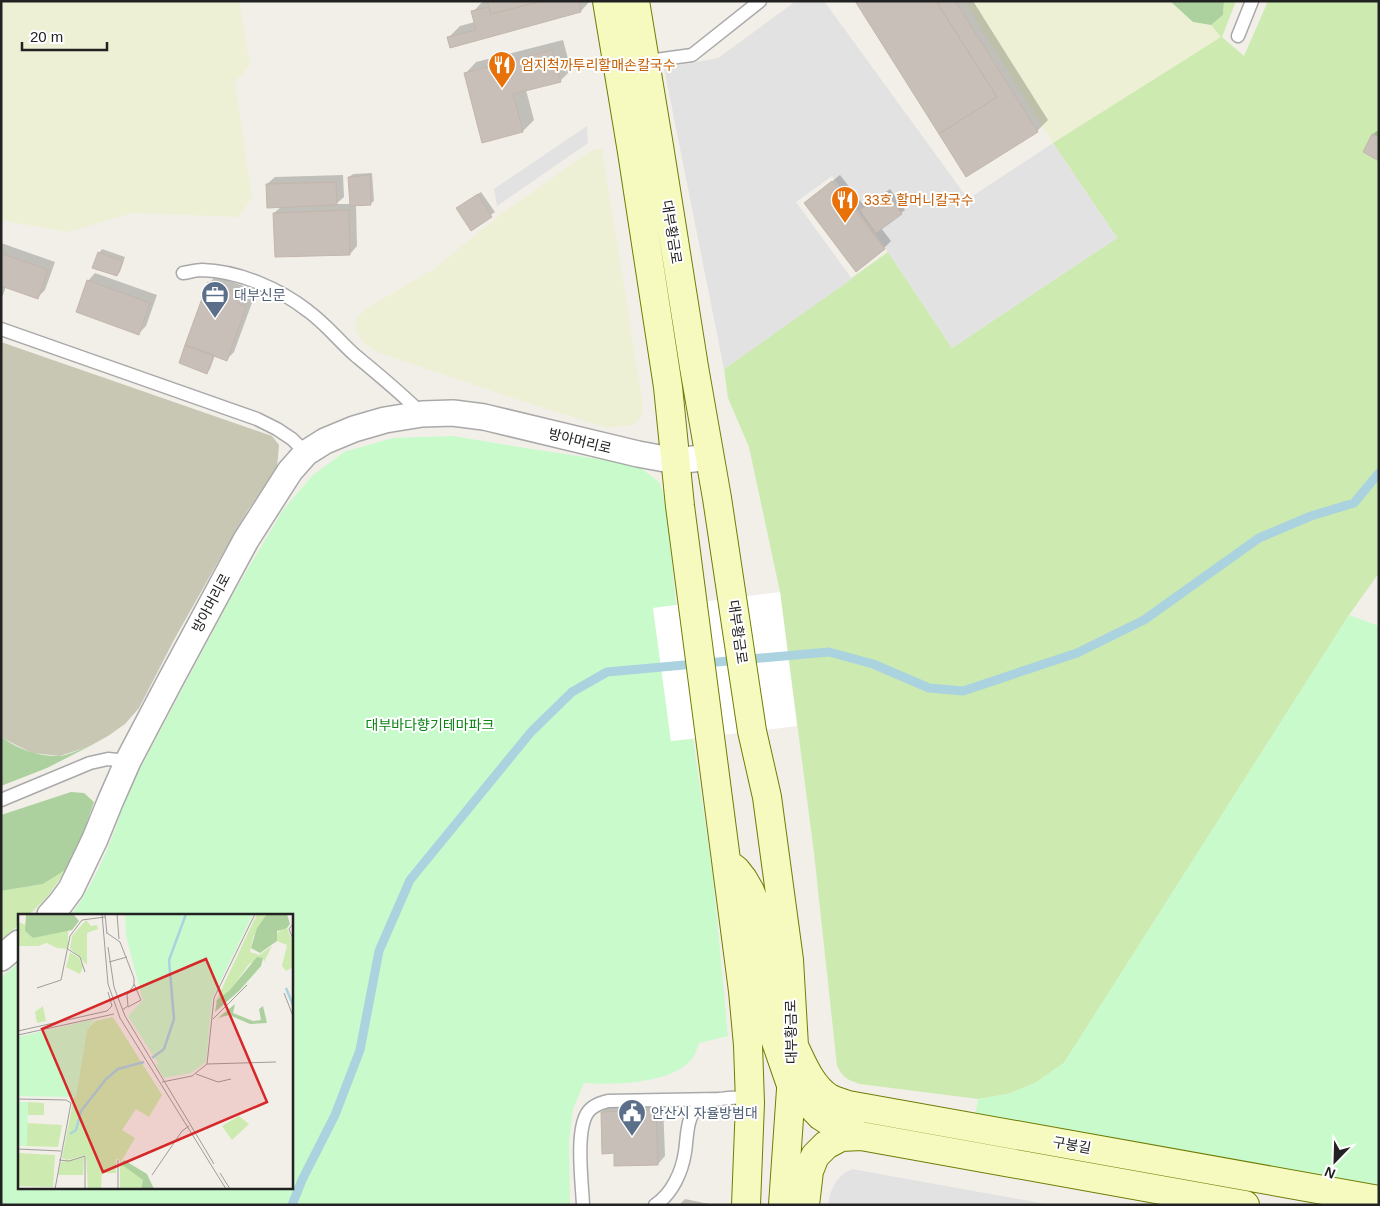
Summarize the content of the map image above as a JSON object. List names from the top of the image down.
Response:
{
  "streets": {
    "main road": ["대부황금로", "구봉길"],
    "street": ["방아머리로"]
  },
  "crossings": [
    ["대부황금로", "방아머리로"],
    ["대부황금로", "구봉길"]
  ],
  "parks": ["대부바다향기테마파크"],
  "places": {
    "restaurant": ["엄지척까투리할매손칼국수", "33호 할머니칼국수"],
    "office": ["대부신문"],
    "public building": ["안산시 자율방범대"]
  },
  "scale_bar": "20 m",
  "north": "bottom left"
}
